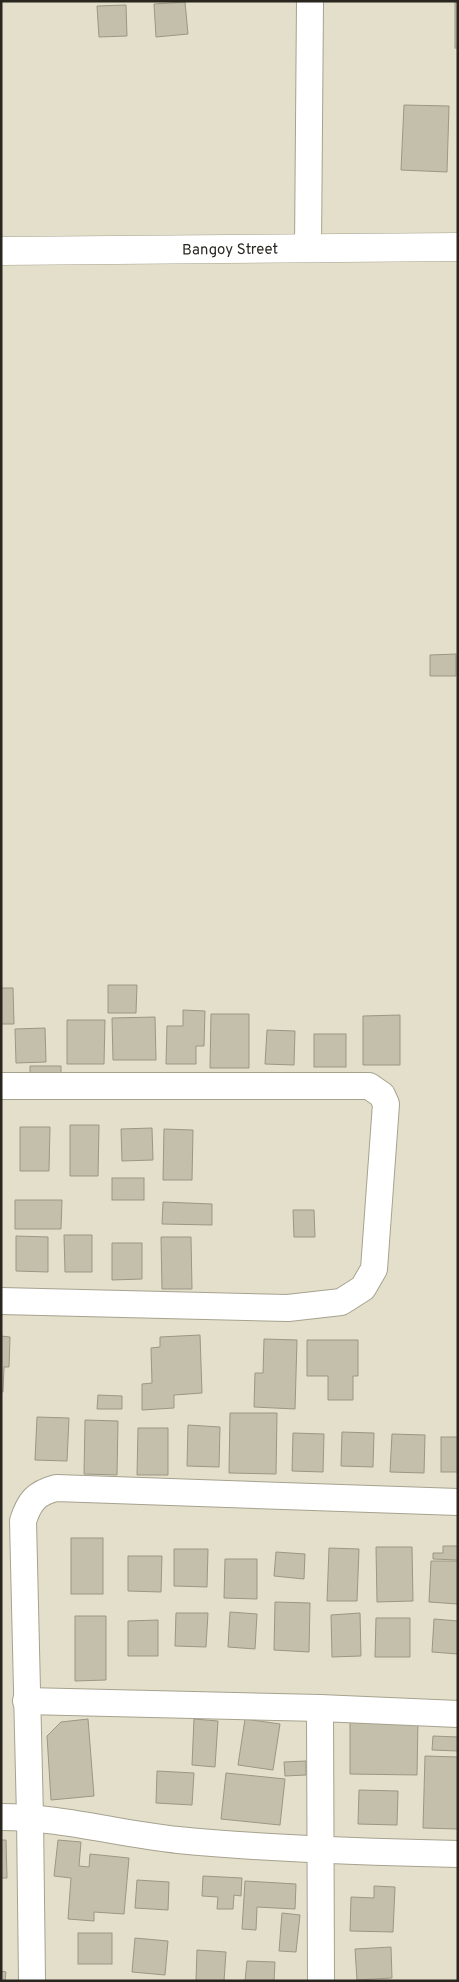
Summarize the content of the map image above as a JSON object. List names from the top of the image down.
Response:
{
  "streets": {
    "main road": ["Bangoy Street"]
  }
}
